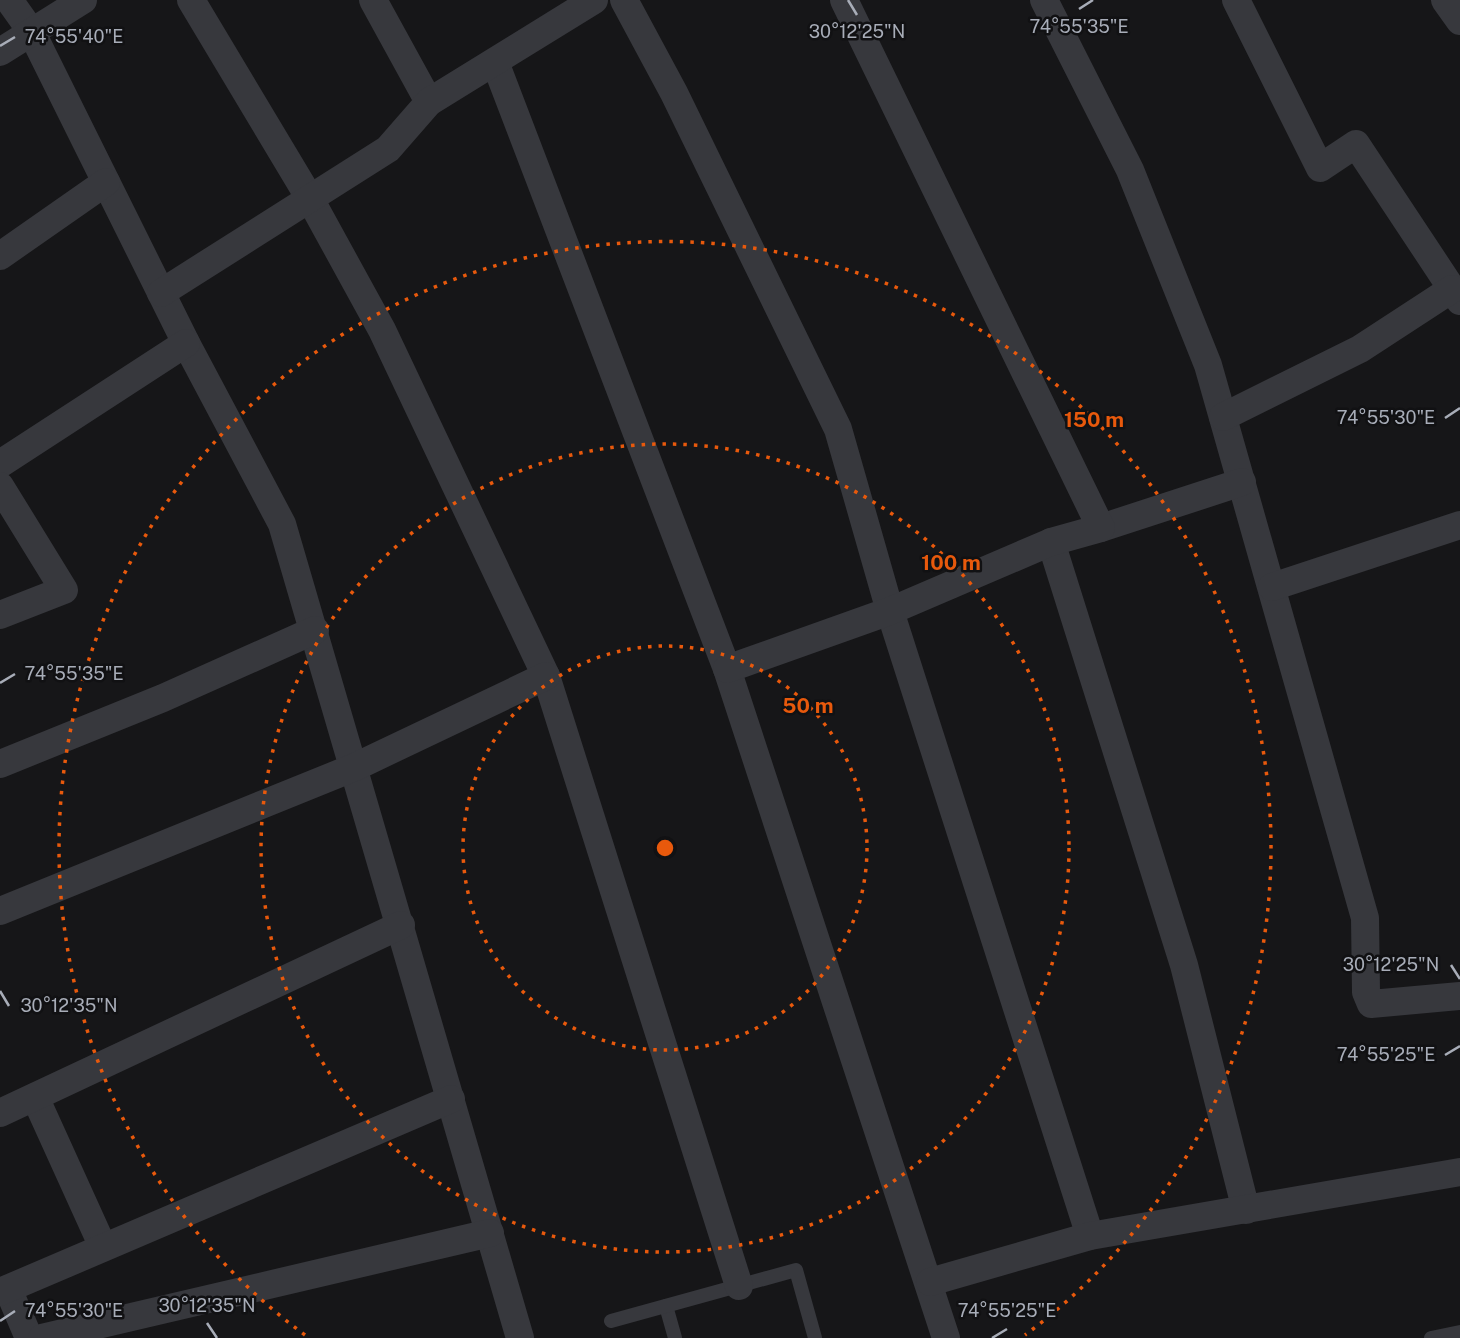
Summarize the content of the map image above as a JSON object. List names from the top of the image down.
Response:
{
  "coordinates": [
    "74°55'35\"E",
    "30°12'25\"N",
    "74°55'40\"E",
    "74°55'30\"E",
    "30°12'35\"N",
    "74°55'25\"E"
  ],
  "rings": ["150 m", "100 m", "50 m"]
}
